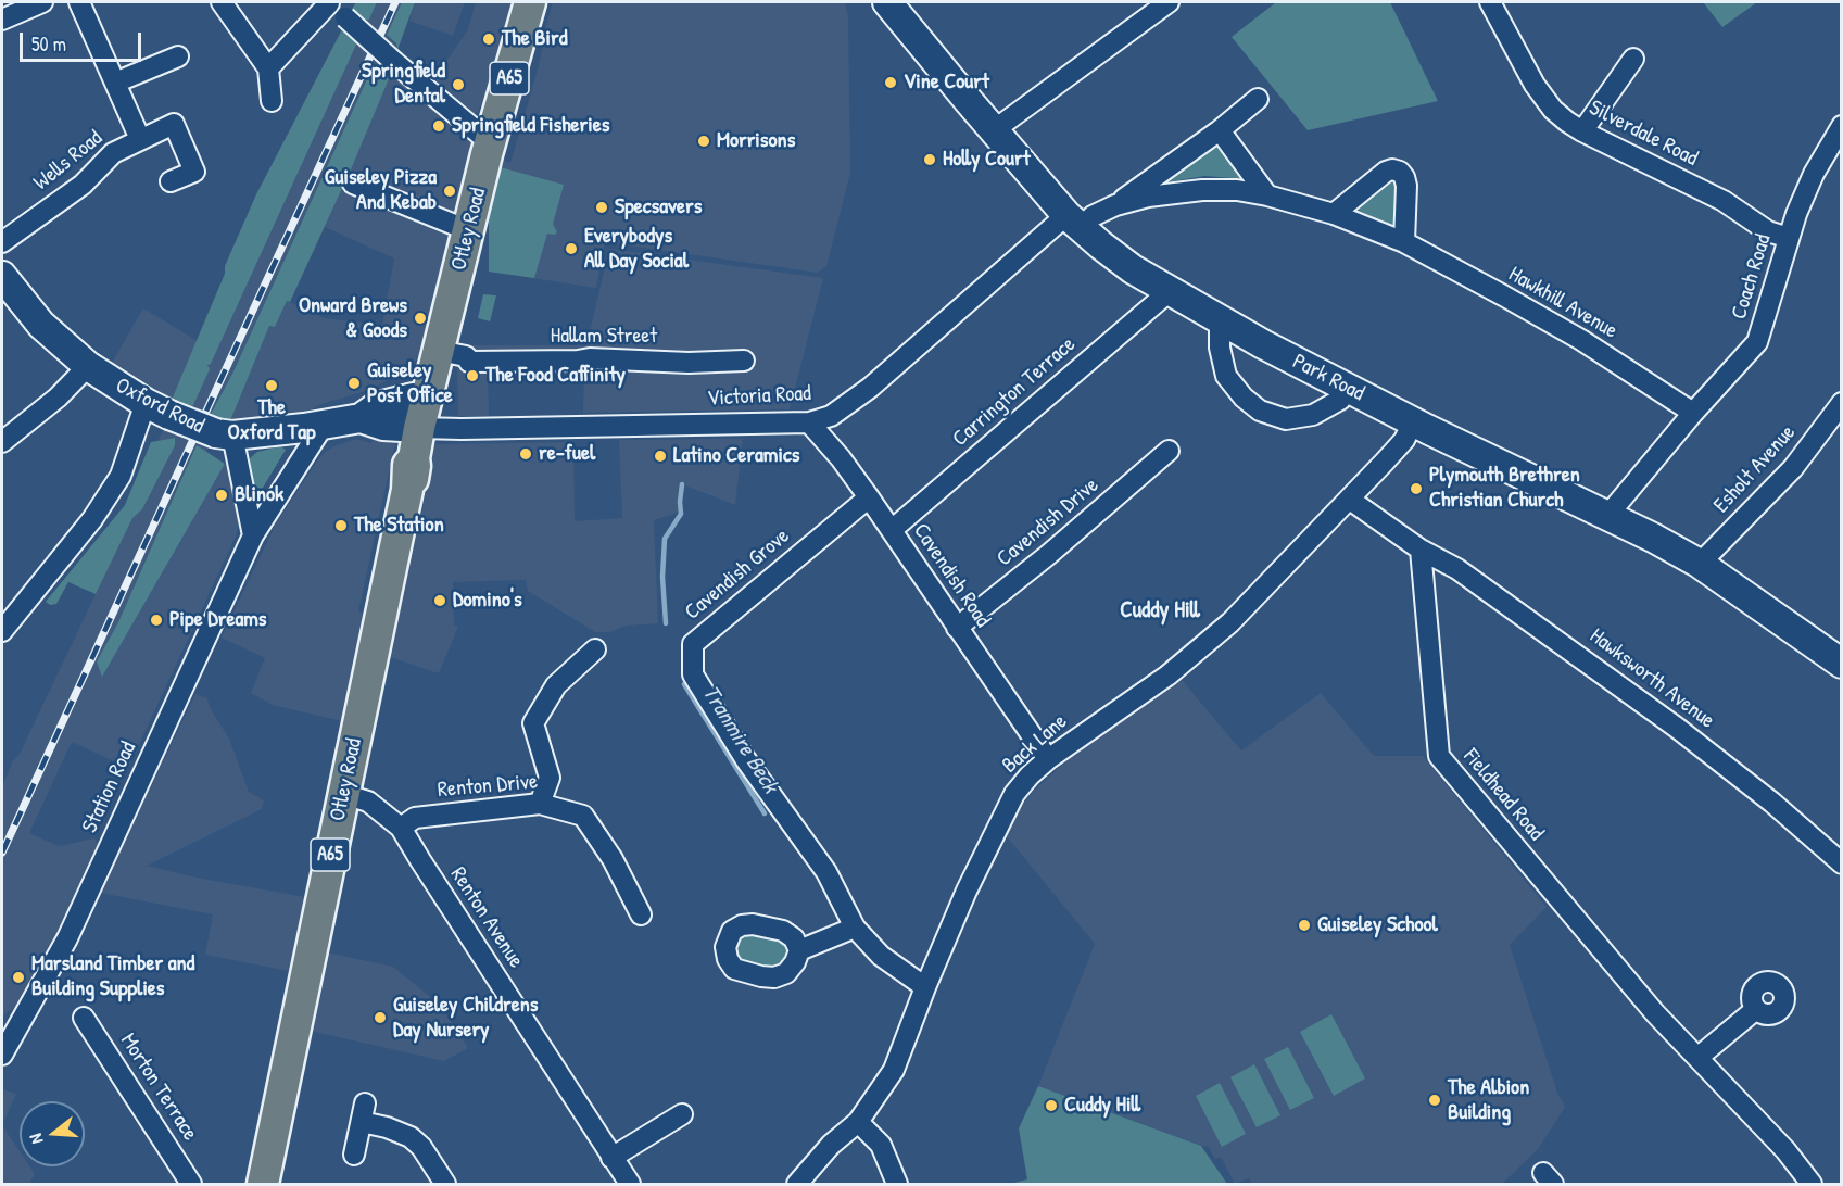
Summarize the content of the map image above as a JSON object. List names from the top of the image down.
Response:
{
  "streets": {
    "main road": [
      "A65",
      "Otley Road",
      "Park Road",
      "Oxford Road"
    ],
    "street": [
      "Silverdale Road",
      "Wells Road",
      "Coach Road",
      "Hawkhill Avenue",
      "Hallam Street",
      "Carrington Terrace",
      "Victoria Road",
      "Esholt Avenue",
      "Cavendish Drive",
      "Cavendish Grove",
      "Cavendish Road",
      "Hawksworth Avenue",
      "Back Lane",
      "Renton Drive",
      "Station Road",
      "Fieldhead Road",
      "Renton Avenue",
      "Morton Terrace"
    ]
  },
  "crossings": [
    ["Silverdale Road", "Coach Road"],
    ["Otley Road", "Hallam Street"],
    ["Otley Road", "Victoria Road"],
    ["Otley Road", "Oxford Road"],
    ["Otley Road", "Renton Avenue"],
    ["Coach Road", "Hawkhill Avenue"],
    ["Coach Road", "Park Road"],
    ["Hawkhill Avenue", "Park Road"],
    ["Hawkhill Avenue", "Victoria Road"],
    ["Park Road", "Carrington Terrace"],
    ["Park Road", "Victoria Road"],
    ["Park Road", "Esholt Avenue"],
    ["Park Road", "Back Lane"],
    ["Carrington Terrace", "Cavendish Road"],
    ["Victoria Road", "Oxford Road"],
    ["Victoria Road", "Cavendish Road"],
    ["Oxford Road", "Station Road"],
    ["Cavendish Drive", "Cavendish Road"],
    ["Cavendish Grove", "Cavendish Road"],
    ["Cavendish Grove", "Back Lane"],
    ["Cavendish Road", "Back Lane"],
    ["Hawksworth Avenue", "Fieldhead Road"],
    ["Renton Drive", "Renton Avenue"]
  ],
  "districts": ["Cuddy Hill"],
  "water": ["Tranmire Beck"],
  "places": [
    "The Bird",
    "Vine Court",
    "Springfield Dental",
    "Springfield Fisheries",
    "Morrisons",
    "Holly Court",
    "Guiseley Pizza And Kebab",
    "Specsavers",
    "Everybodys All Day Social",
    "Onward Brews & Goods",
    "The Food Caffinity",
    "Guiseley Post Office",
    "The Oxford Tap",
    "re-fuel",
    "Latino Ceramics",
    "Plymouth Brethren Christian Church",
    "Blinok",
    "The Station",
    "Domino's",
    "Pipe Dreams",
    "Guiseley School",
    "Marsland Timber and Building Supplies",
    "Guiseley Childrens Day Nursery",
    "The Albion Building",
    "Cuddy Hill"
  ],
  "scale_bar": "50 m",
  "north": "left"
}
